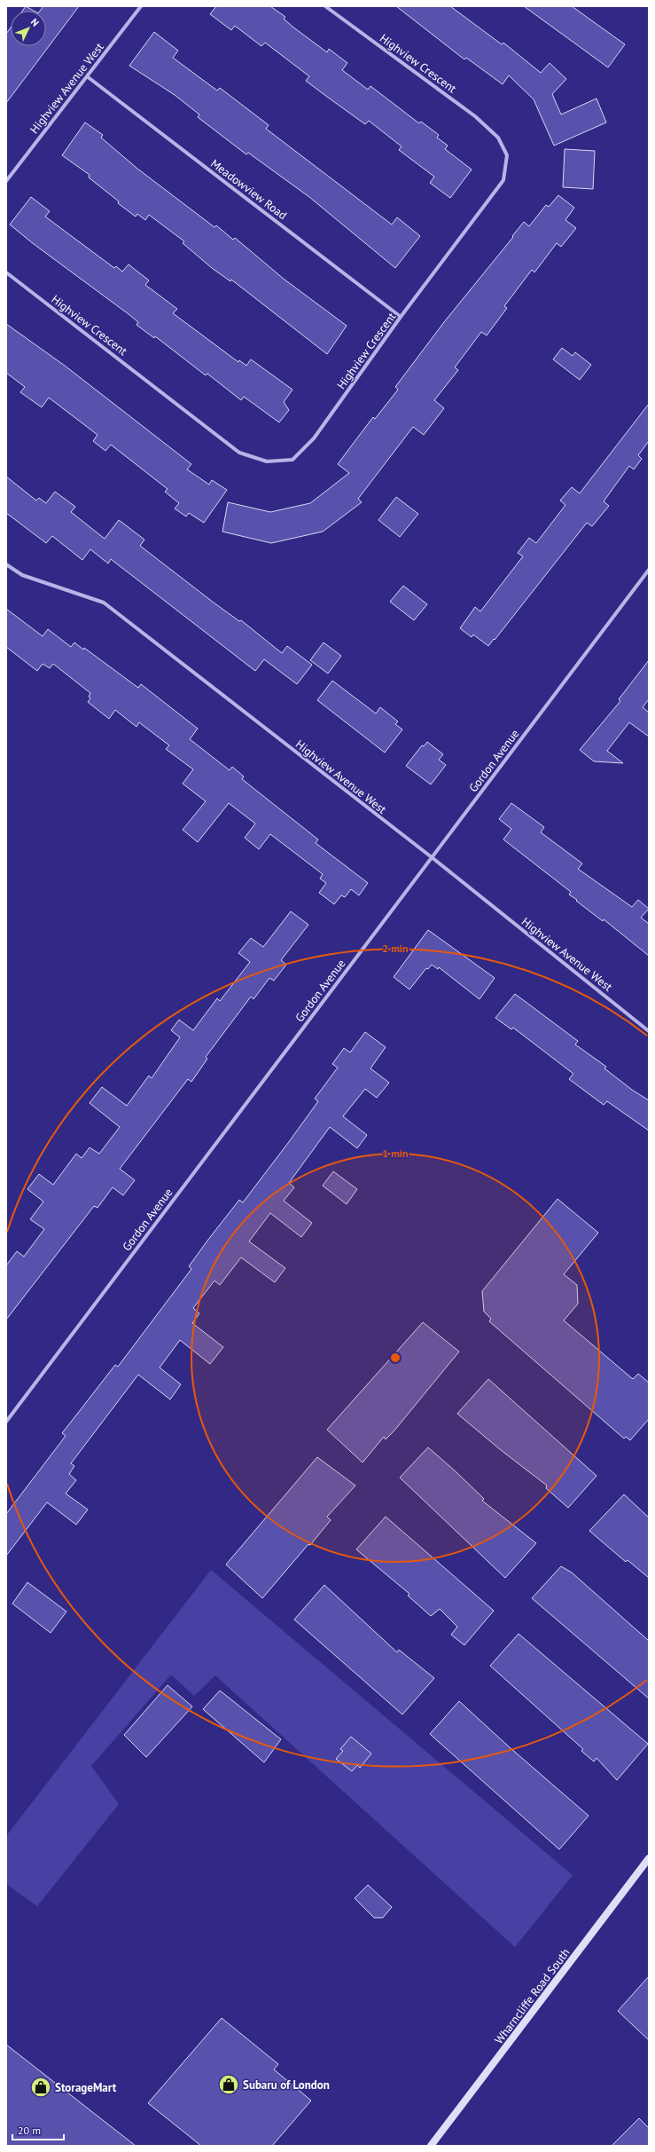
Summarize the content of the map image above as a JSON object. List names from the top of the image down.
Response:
{
  "streets": {
    "main road": ["Wharncliffe Road South"],
    "street": [
      "Highview Crescent",
      "Highview Avenue West",
      "Meadowview Road",
      "Gordon Avenue"
    ]
  },
  "crossings": [
    ["Highview Crescent", "Meadowview Road"],
    ["Highview Avenue West", "Meadowview Road"],
    ["Highview Avenue West", "Gordon Avenue"]
  ],
  "places": {
    "shop": ["Subaru of London", "StorageMart"]
  },
  "scale_bar": "20 m",
  "north": "top right",
  "rings": ["2 min", "1 min"]
}
